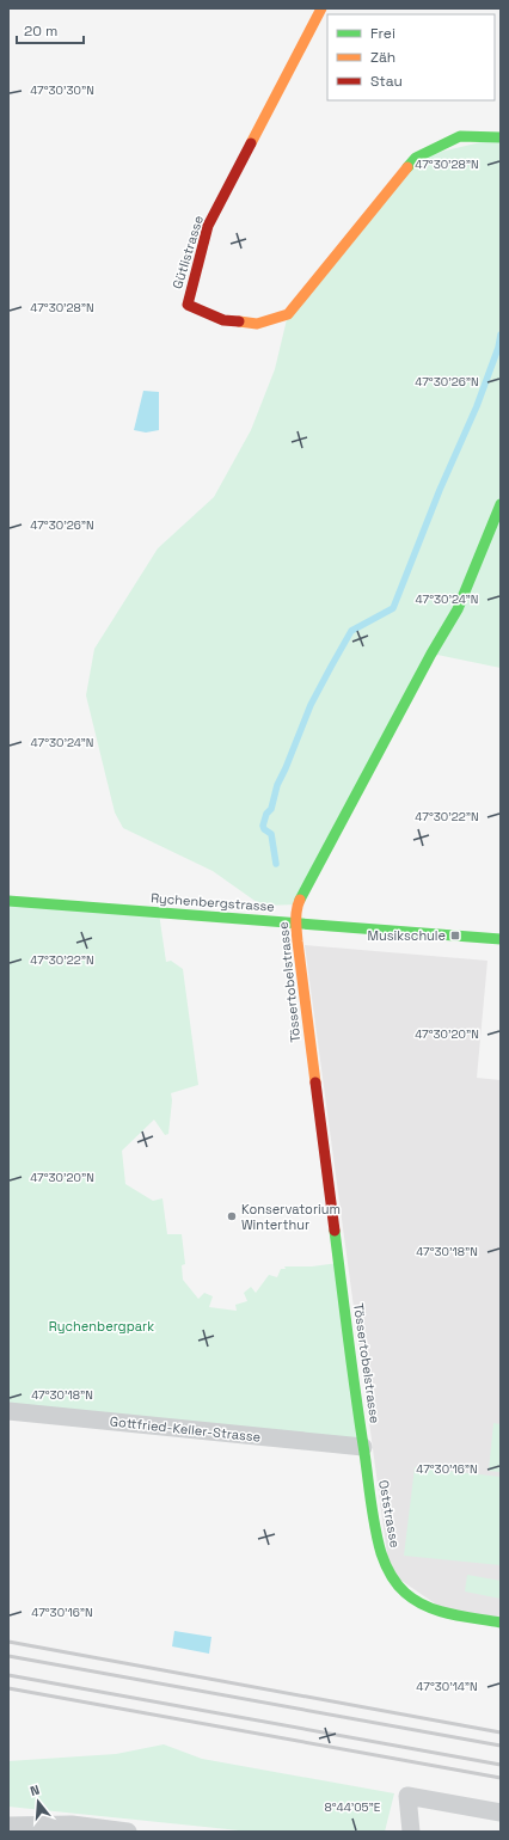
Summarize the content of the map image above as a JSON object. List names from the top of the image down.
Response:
{
  "streets": {
    "street": [
      "Gütlistrasse",
      "Rychenbergstrasse",
      "Tössertobelstrasse",
      "Gottfried-Keller-Strasse",
      "Oststrasse"
    ]
  },
  "crossings": [
    ["Rychenbergstrasse", "Tössertobelstrasse"],
    ["Tössertobelstrasse", "Gottfried-Keller-Strasse"],
    ["Tössertobelstrasse", "Oststrasse"],
    ["Gottfried-Keller-Strasse", "Oststrasse"]
  ],
  "parks": ["Rychenbergpark"],
  "places": {
    "transit": ["Musikschule"],
    "other": ["Konservatorium Winterthur"]
  },
  "legend": ["Frei", "Zäh", "Stau"],
  "scale_bar": "20 m",
  "north": "top",
  "coordinates": [
    "47°30'30\"N",
    "47°30'28\"N",
    "47°30'26\"N",
    "47°30'24\"N",
    "47°30'22\"N",
    "47°30'20\"N",
    "47°30'18\"N",
    "47°30'16\"N",
    "47°30'14\"N",
    "8°44'05\"E"
  ]
}
